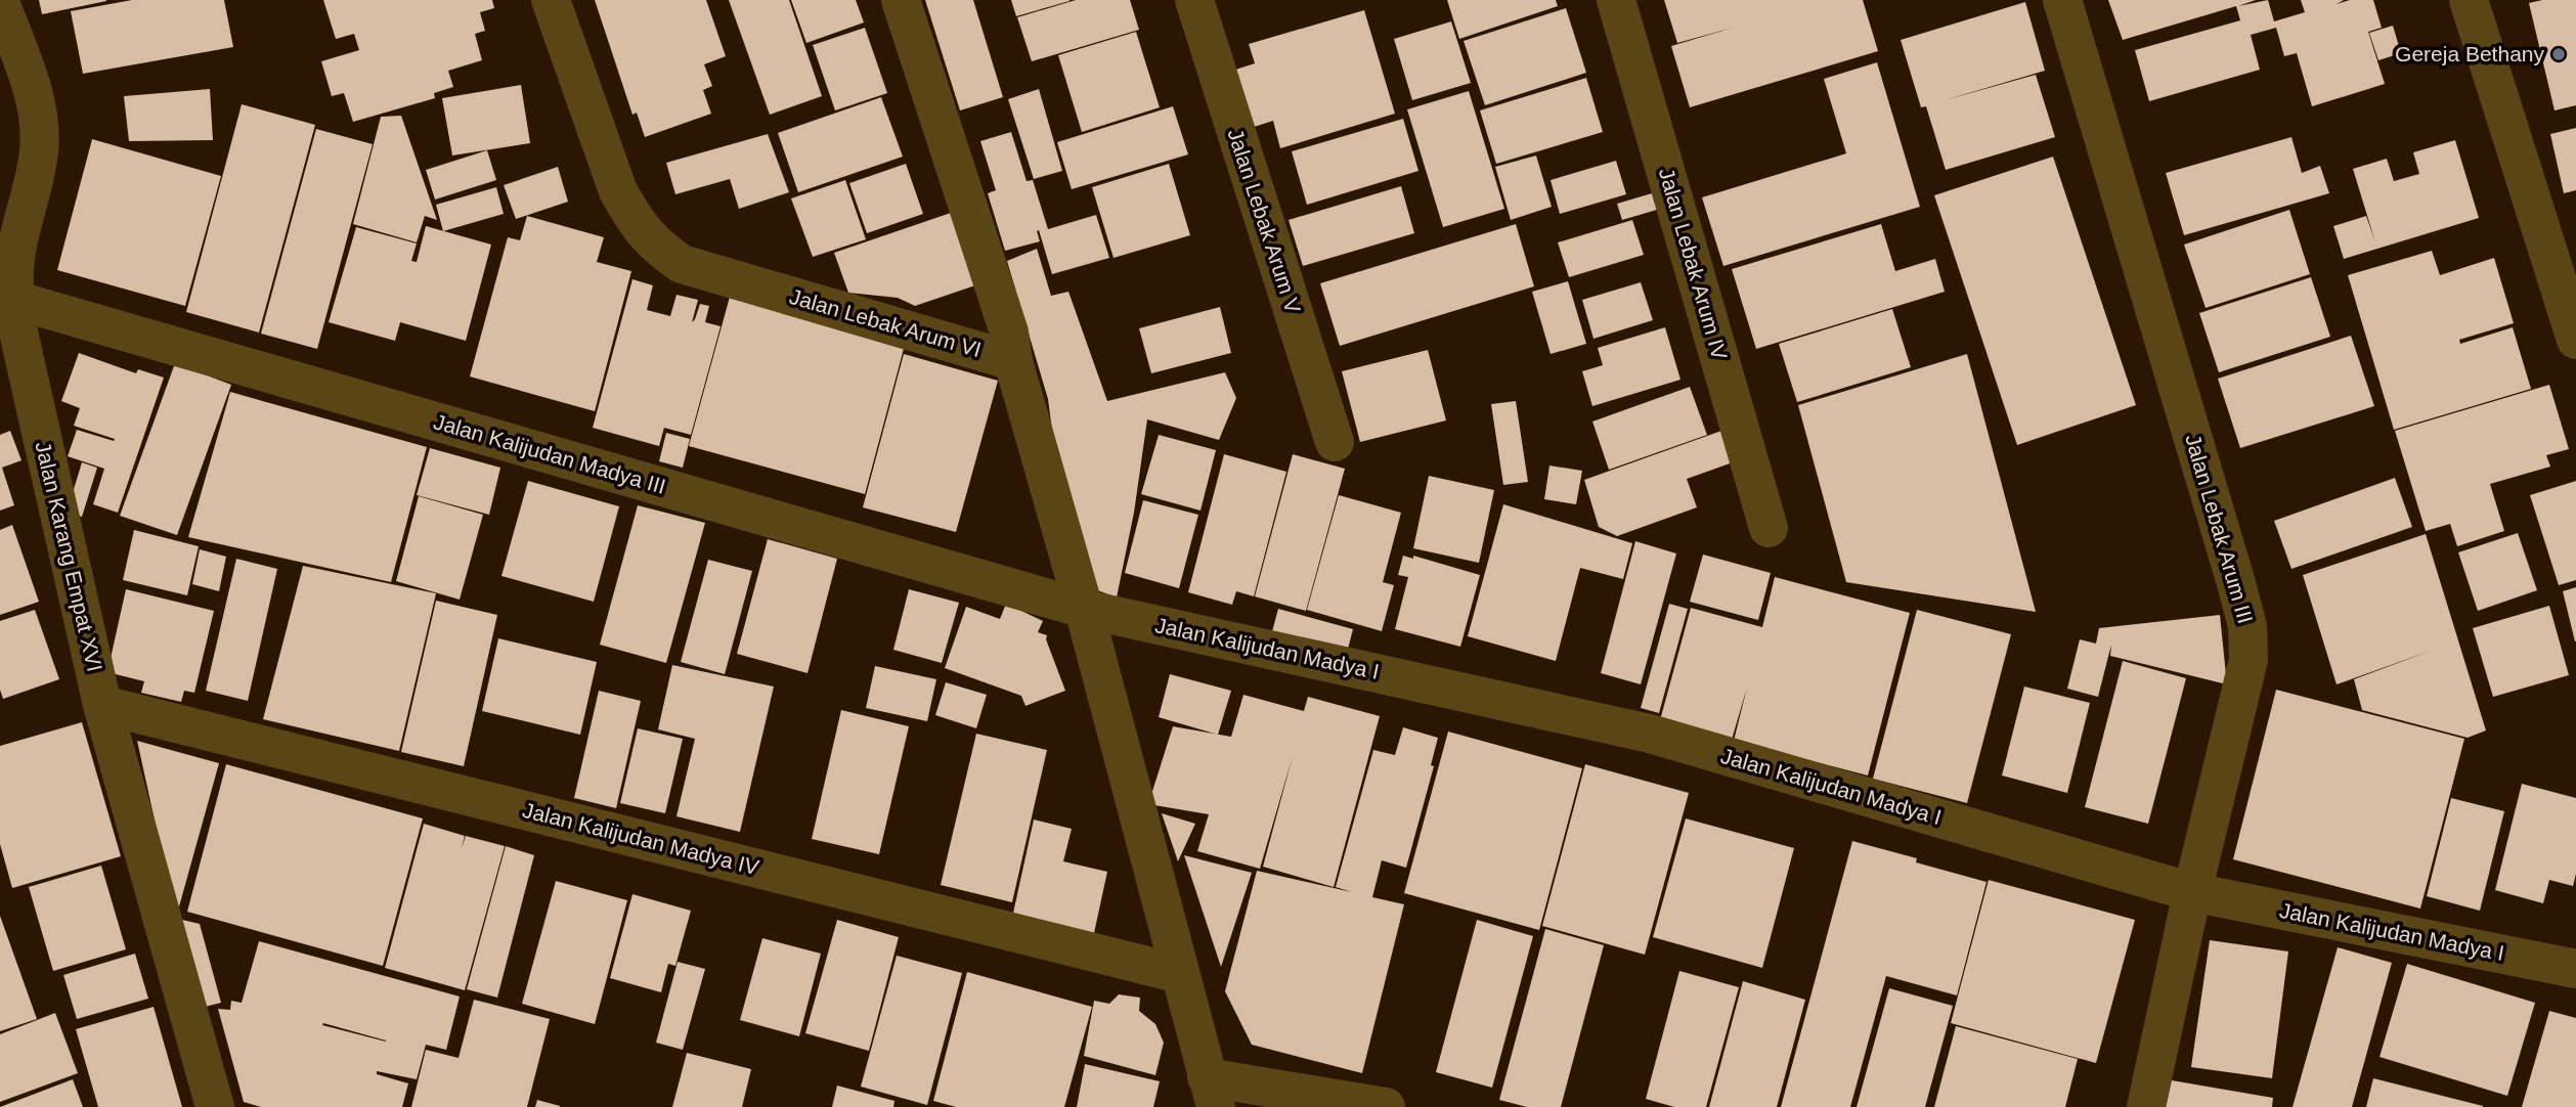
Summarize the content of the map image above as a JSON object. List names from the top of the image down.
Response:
{
  "streets": {
    "street": [
      "Jalan Lebak Arum V",
      "Jalan Lebak Arum IV",
      "Jalan Lebak Arum VI",
      "Jalan Kalijudan Madya III",
      "Jalan Lebak Arum III",
      "Jalan Karang Empat XVI",
      "Jalan Kalijudan Madya I",
      "Jalan Kalijudan Madya IV"
    ]
  },
  "crossings": [
    ["Jalan Kalijudan Madya III", "Jalan Karang Empat XVI"],
    ["Jalan Kalijudan Madya III", "Jalan Kalijudan Madya I"],
    ["Jalan Lebak Arum III", "Jalan Kalijudan Madya I"],
    ["Jalan Karang Empat XVI", "Jalan Kalijudan Madya IV"]
  ],
  "places": ["Gereja Bethany"]
}
